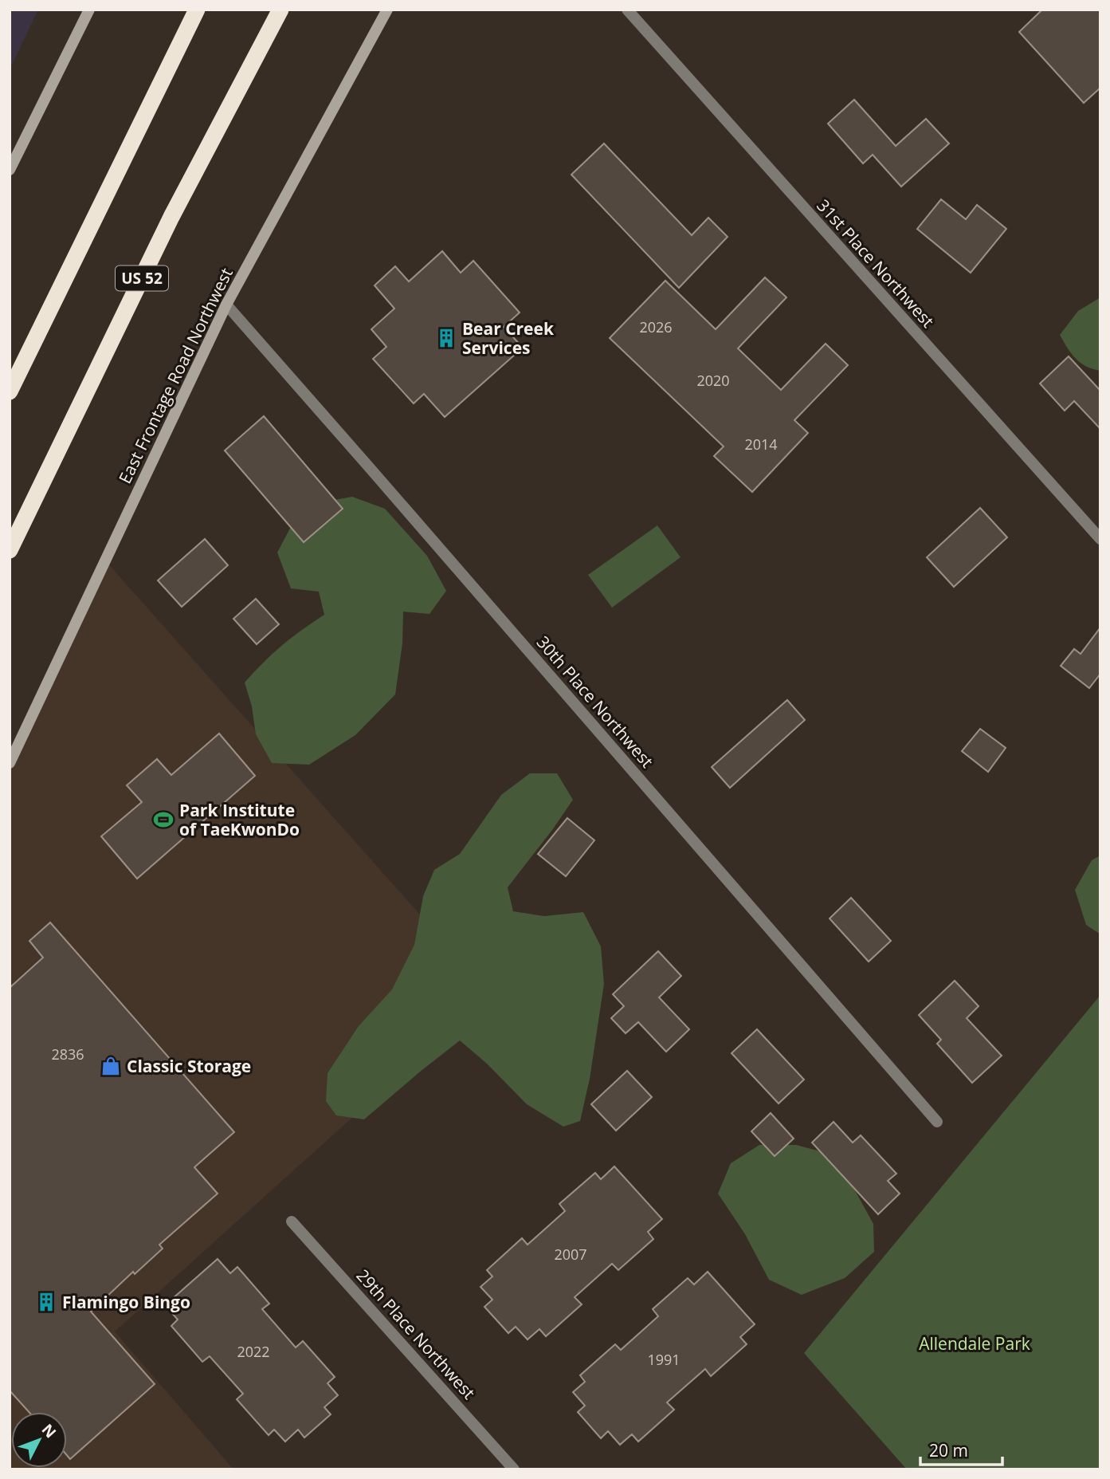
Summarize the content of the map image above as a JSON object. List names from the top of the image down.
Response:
{
  "streets": {
    "highway": ["US 52"],
    "street": [
      "31st Place Northwest",
      "East Frontage Road Northwest",
      "30th Place Northwest",
      "29th Place Northwest"
    ]
  },
  "crossings": [
    ["East Frontage Road Northwest", "30th Place Northwest"]
  ],
  "parks": ["Allendale Park"],
  "places": {
    "building": ["Bear Creek Services", "Flamingo Bingo"],
    "sports": ["Park Institute of TaeKwonDo"],
    "shop": ["Classic Storage"]
  },
  "house_numbers": [
    "2026",
    "2020",
    "2014",
    "2836",
    "2007",
    "2022",
    "1991"
  ],
  "scale_bar": "20 m",
  "north": "top right"
}
